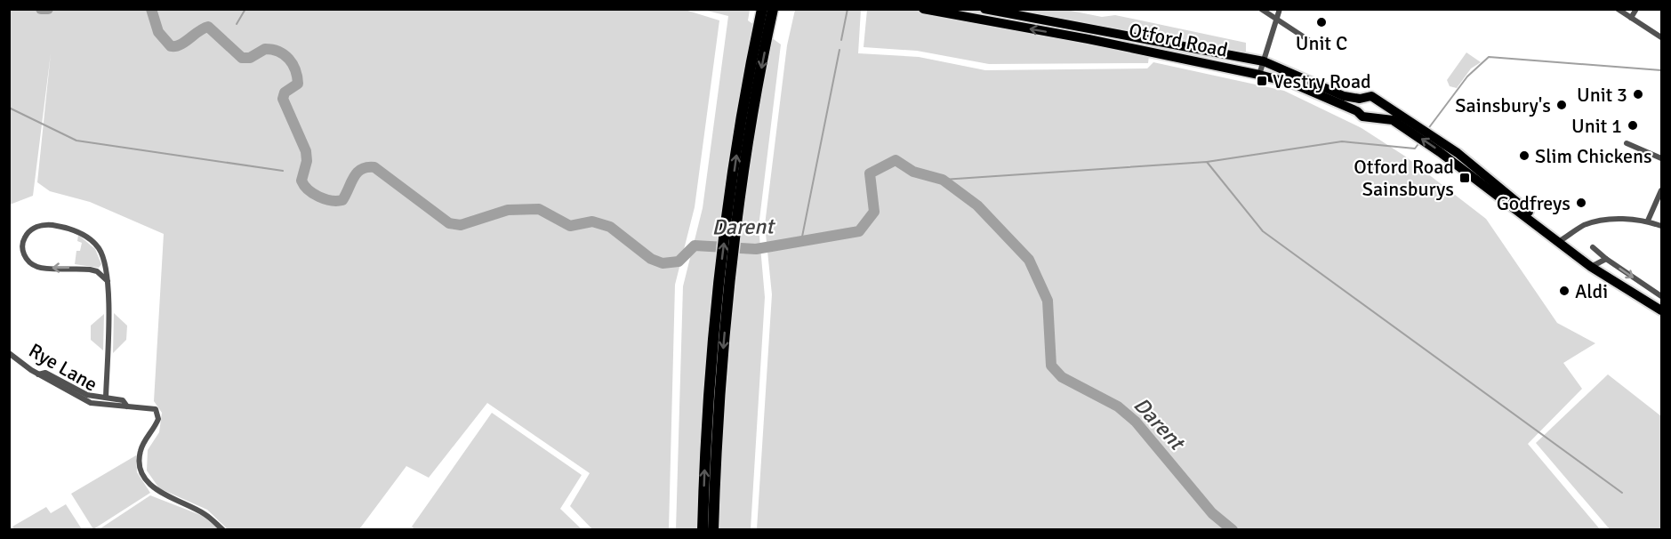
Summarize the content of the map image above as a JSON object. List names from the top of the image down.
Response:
{
  "streets": {
    "main road": ["Otford Road"],
    "street": ["Rye Lane"]
  },
  "water": ["Darent"],
  "places": {
    "other": [
      "Unit C",
      "Unit 3",
      "Sainsbury's",
      "Unit 1",
      "Slim Chickens",
      "Godfreys",
      "Aldi"
    ],
    "transit": ["Vestry Road", "Otford Road Sainsburys"]
  }
}
